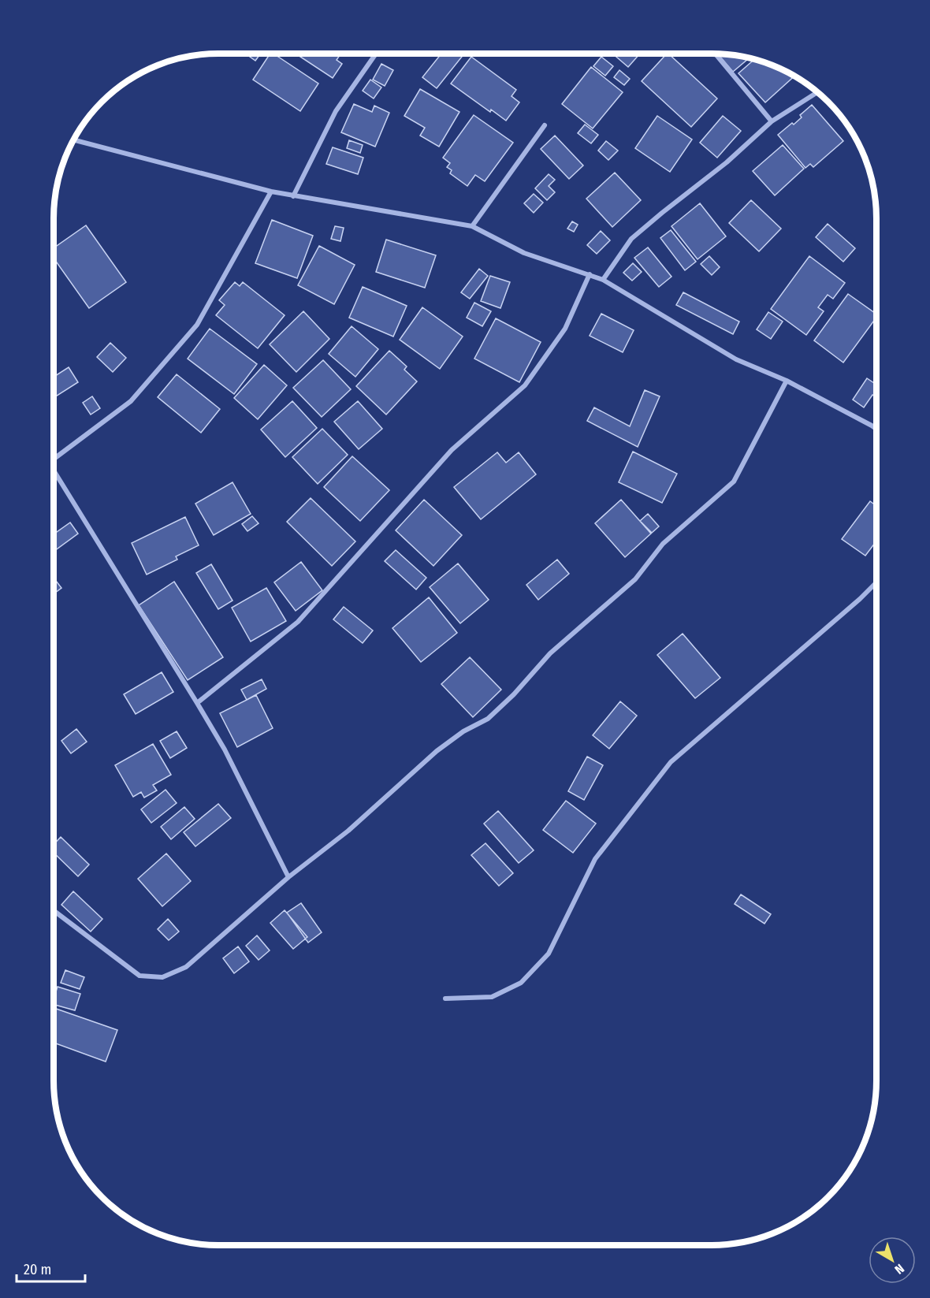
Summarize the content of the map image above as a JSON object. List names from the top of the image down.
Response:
{
  "scale_bar": "20 m",
  "north": "bottom right"
}
